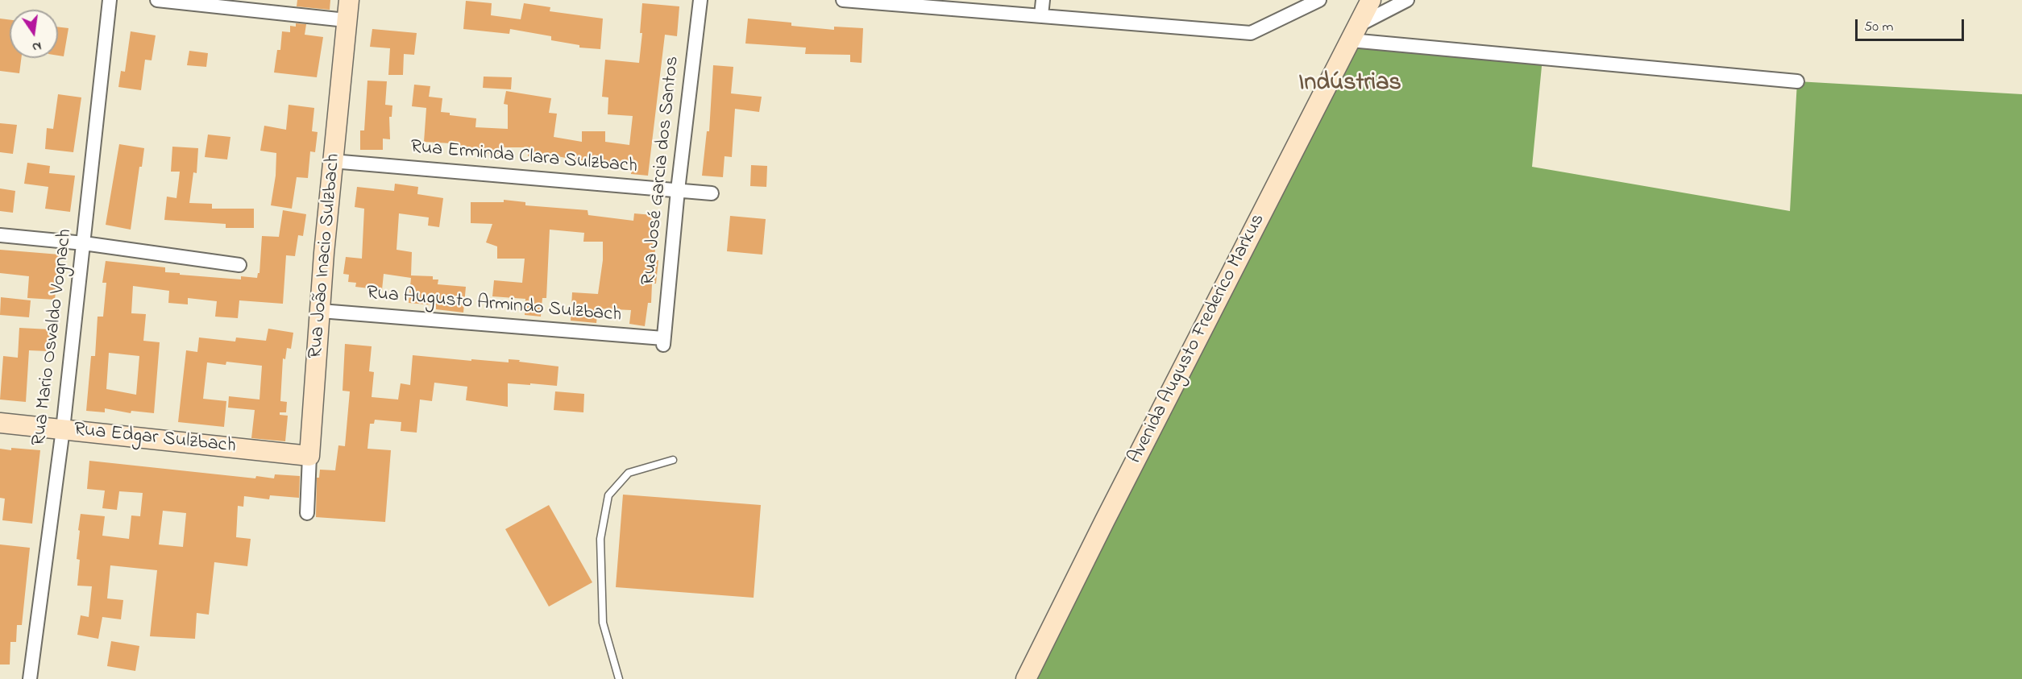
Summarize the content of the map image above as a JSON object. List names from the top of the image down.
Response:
{
  "streets": {
    "street": [
      "Rua Erminda Clara Sulzbach",
      "Rua José Garcia dos Santos",
      "Rua João Inacio Sulzbach",
      "Rua Augusto Armindo Sulzbach",
      "Rua Mario Osvaldo Vognach",
      "Avenida Augusto Frederico Markus",
      "Rua Edgar Sulzbach"
    ]
  },
  "crossings": [
    ["Rua Erminda Clara Sulzbach", "Rua José Garcia dos Santos"],
    ["Rua Erminda Clara Sulzbach", "Rua João Inacio Sulzbach"],
    ["Rua José Garcia dos Santos", "Rua Augusto Armindo Sulzbach"],
    ["Rua João Inacio Sulzbach", "Rua Augusto Armindo Sulzbach"],
    ["Rua João Inacio Sulzbach", "Rua Edgar Sulzbach"],
    ["Rua Mario Osvaldo Vognach", "Rua Edgar Sulzbach"]
  ],
  "districts": ["Indústrias"],
  "scale_bar": "50 m",
  "north": "bottom"
}
